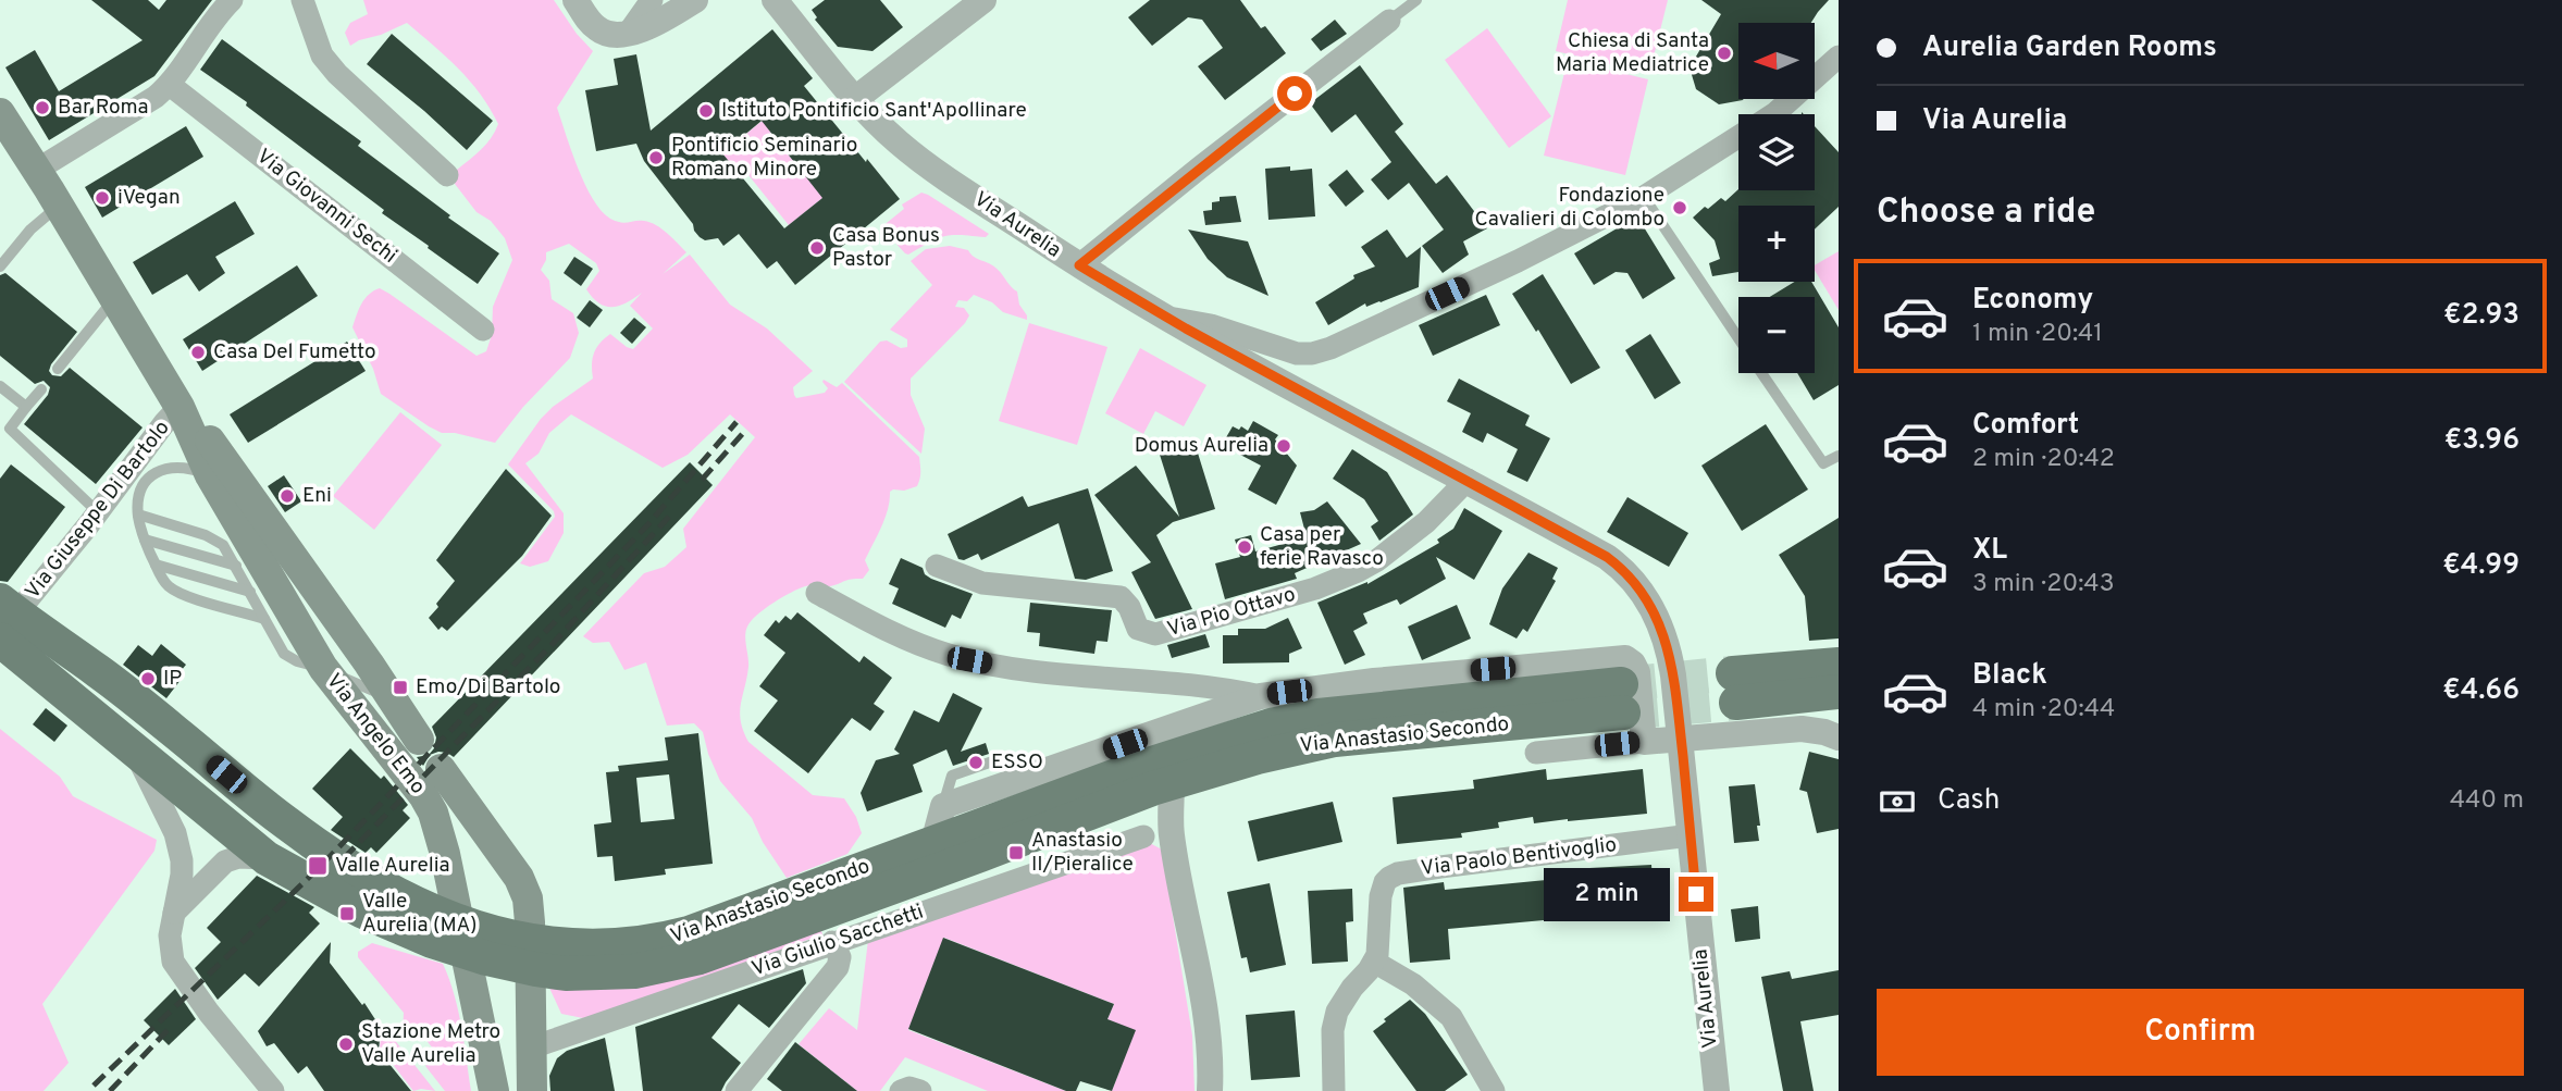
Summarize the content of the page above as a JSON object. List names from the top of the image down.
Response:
{
  "streets": {
    "main road": ["Via Angelo Emo", "Via Anastasio Secondo"],
    "street": [
      "Via Giovanni Sechi",
      "Via Aurelia",
      "Via Giuseppe Di Bartolo",
      "Via Pio Ottavo",
      "Via Paolo Bentivoglio",
      "Via Giulio Sacchetti"
    ]
  },
  "crossings": [
    ["Via Aurelia", "Via Pio Ottavo"],
    ["Via Aurelia", "Via Paolo Bentivoglio"],
    ["Via Giuseppe Di Bartolo", "Via Angelo Emo"],
    ["Via Giuseppe Di Bartolo", "Via Anastasio Secondo"],
    ["Via Angelo Emo", "Via Giulio Sacchetti"]
  ],
  "places": {
    "other": [
      "Chiesa di Santa Maria Mediatrice",
      "Bar Roma",
      "Istituto Pontificio Sant'Apollinare",
      "Pontificio Seminario Romano Minore",
      "iVegan",
      "Fondazione Cavalieri di Colombo",
      "Casa Bonus Pastor",
      "Casa Del Fumetto",
      "Domus Aurelia",
      "Eni",
      "Casa per ferie Ravasco",
      "IP",
      "ESSO",
      "Stazione Metro Valle Aurelia"
    ],
    "transit": [
      "Emo/Di Bartolo",
      "Anastasio II/Pieralice",
      "Valle Aurelia",
      "Valle Aurelia (MA)"
    ]
  },
  "north": "left",
  "page": {
    "banner": ["Aurelia Garden Rooms", "Via Aurelia"],
    "map_buttons": ["+", "−"],
    "heading": "Choose a ride",
    "list": [
      {
        "name": "Economy",
        "note": "1 min · 20:41",
        "value": "€2.93"
      },
      {
        "name": "Comfort",
        "note": "2 min · 20:42",
        "value": "€3.96"
      },
      {
        "name": "XL",
        "note": "3 min · 20:43",
        "value": "€4.99"
      },
      {
        "name": "Black",
        "note": "4 min · 20:44",
        "value": "€4.66"
      }
    ],
    "pay": ["Cash", "440 m"],
    "bubble": "2 min",
    "buttons": "Confirm"
  }
}
